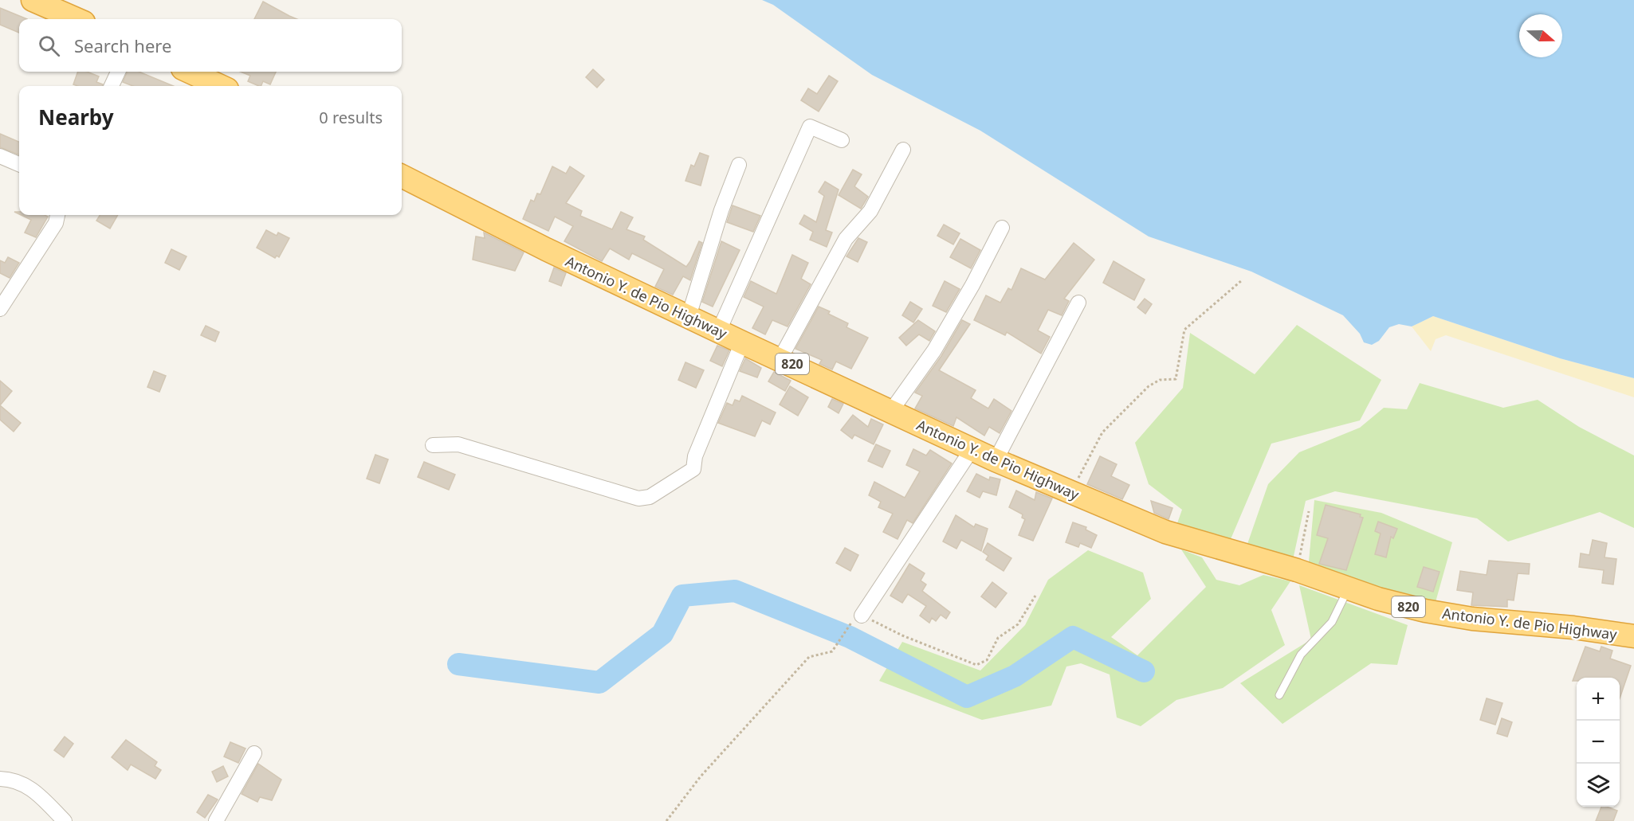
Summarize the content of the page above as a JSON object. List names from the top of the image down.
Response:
{
  "streets": {
    "highway": ["Antonio Y. de Pio Highway", "820"]
  },
  "north": "right",
  "page": {
    "search": "Search here",
    "heading": ["Nearby", "0 results"],
    "map_buttons": ["+", "−"]
  }
}
